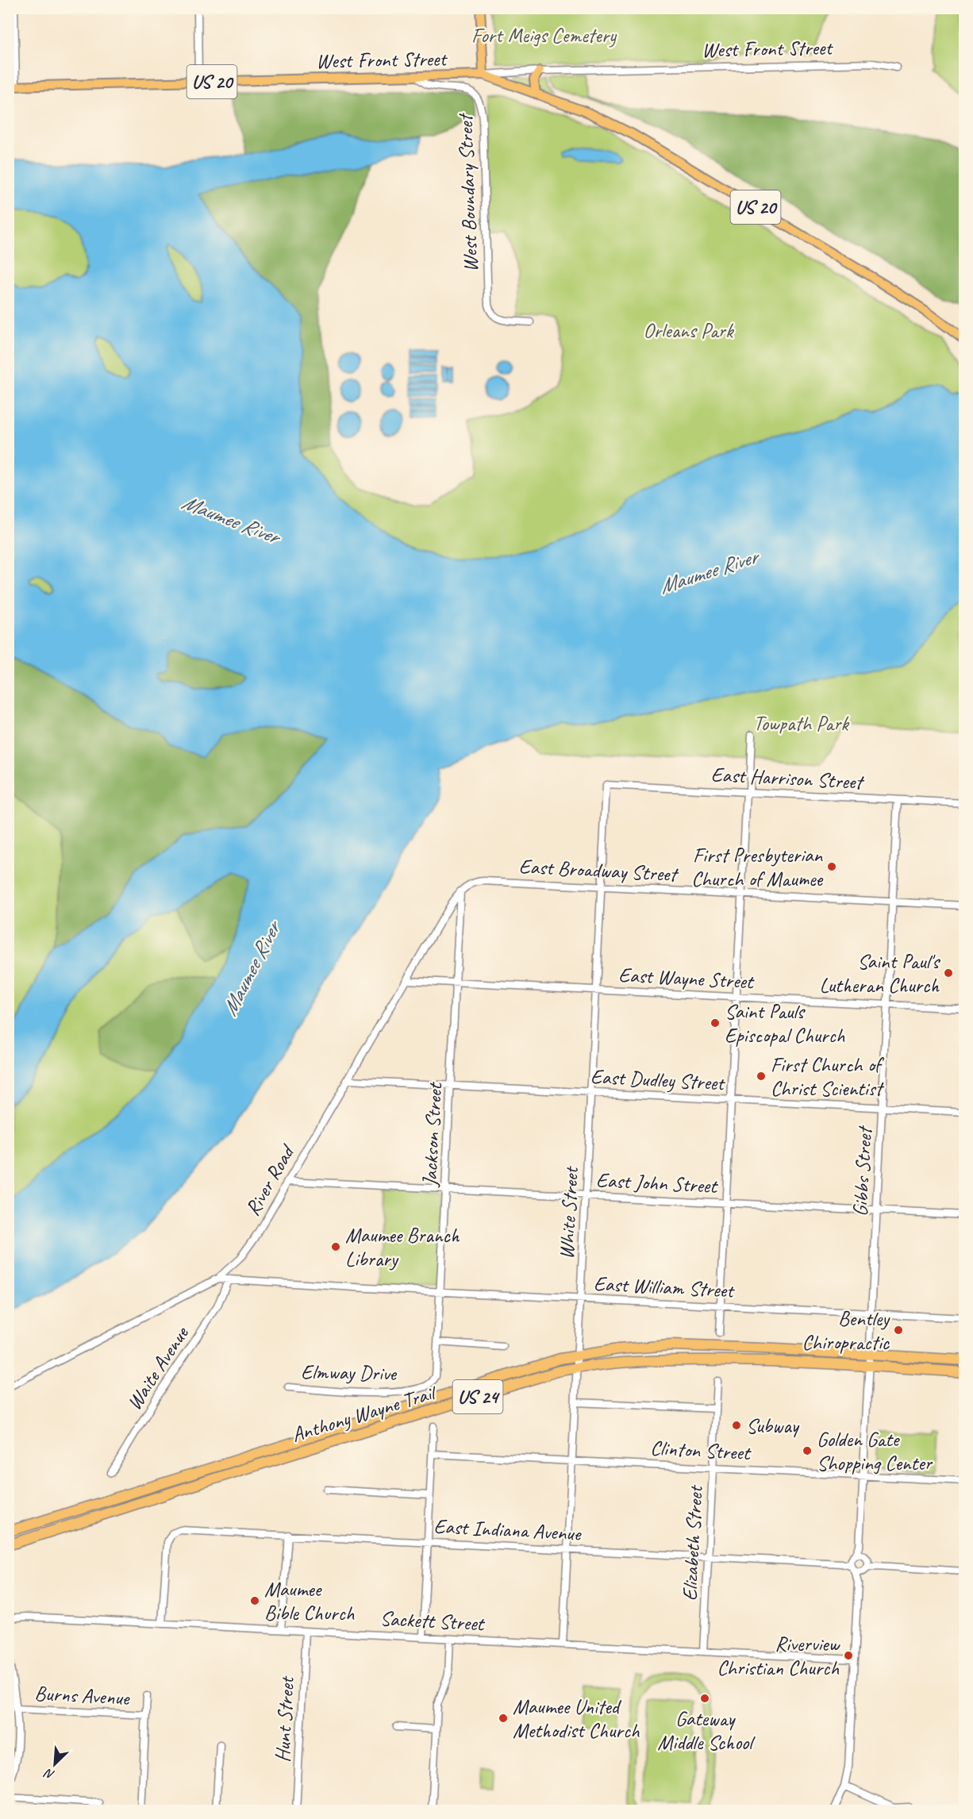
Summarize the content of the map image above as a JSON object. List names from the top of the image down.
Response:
{
  "streets": {
    "highway": ["US 24", "Anthony Wayne Trail"],
    "main road": ["West Front Street", "US 20"],
    "street": [
      "West Boundary Street",
      "East Harrison Street",
      "East Broadway Street",
      "East Wayne Street",
      "East Dudley Street",
      "Jackson Street",
      "Gibbs Street",
      "River Road",
      "East John Street",
      "White Street",
      "East William Street",
      "Waite Avenue",
      "Elmway Drive",
      "Clinton Street",
      "East Indiana Avenue",
      "Elizabeth Street",
      "Sackett Street",
      "Burns Avenue",
      "Hunt Street"
    ]
  },
  "crossings": [
    ["West Front Street", "US 20"],
    ["West Front Street", "West Boundary Street"],
    ["East Harrison Street", "Gibbs Street"],
    ["East Harrison Street", "White Street"],
    ["East Broadway Street", "Jackson Street"],
    ["East Broadway Street", "Gibbs Street"],
    ["East Broadway Street", "River Road"],
    ["East Broadway Street", "White Street"],
    ["East Wayne Street", "Jackson Street"],
    ["East Wayne Street", "Gibbs Street"],
    ["East Wayne Street", "River Road"],
    ["East Wayne Street", "White Street"],
    ["East Dudley Street", "Jackson Street"],
    ["East Dudley Street", "Gibbs Street"],
    ["East Dudley Street", "River Road"],
    ["East Dudley Street", "White Street"],
    ["Jackson Street", "River Road"],
    ["Jackson Street", "East John Street"],
    ["Jackson Street", "East William Street"],
    ["Jackson Street", "Elmway Drive"],
    ["Gibbs Street", "East John Street"],
    ["Gibbs Street", "East William Street"],
    ["Gibbs Street", "Anthony Wayne Trail"],
    ["Gibbs Street", "Clinton Street"],
    ["Gibbs Street", "East Indiana Avenue"],
    ["Gibbs Street", "Sackett Street"],
    ["River Road", "East John Street"],
    ["River Road", "East William Street"],
    ["East John Street", "White Street"],
    ["White Street", "East William Street"],
    ["White Street", "Anthony Wayne Trail"],
    ["White Street", "Clinton Street"],
    ["White Street", "East Indiana Avenue"],
    ["White Street", "Sackett Street"],
    ["East William Street", "Waite Avenue"],
    ["Clinton Street", "Elizabeth Street"],
    ["East Indiana Avenue", "Elizabeth Street"],
    ["East Indiana Avenue", "Sackett Street"],
    ["Elizabeth Street", "Sackett Street"],
    ["Sackett Street", "Hunt Street"]
  ],
  "water": ["Maumee River"],
  "parks": ["Fort Meigs Cemetery", "Orleans Park", "Towpath Park"],
  "places": [
    "First Presbyterian Church of Maumee",
    "Saint Paul's Lutheran Church",
    "Saint Pauls Episcopal Church",
    "First Church of Christ Scientist",
    "Maumee Branch Library",
    "Bentley Chiropractic",
    "Subway",
    "Golden Gate Shopping Center",
    "Maumee Bible Church",
    "Riverview Christian Church",
    "Gateway Middle School",
    "Maumee United Methodist Church"
  ],
  "north": "bottom left"
}
